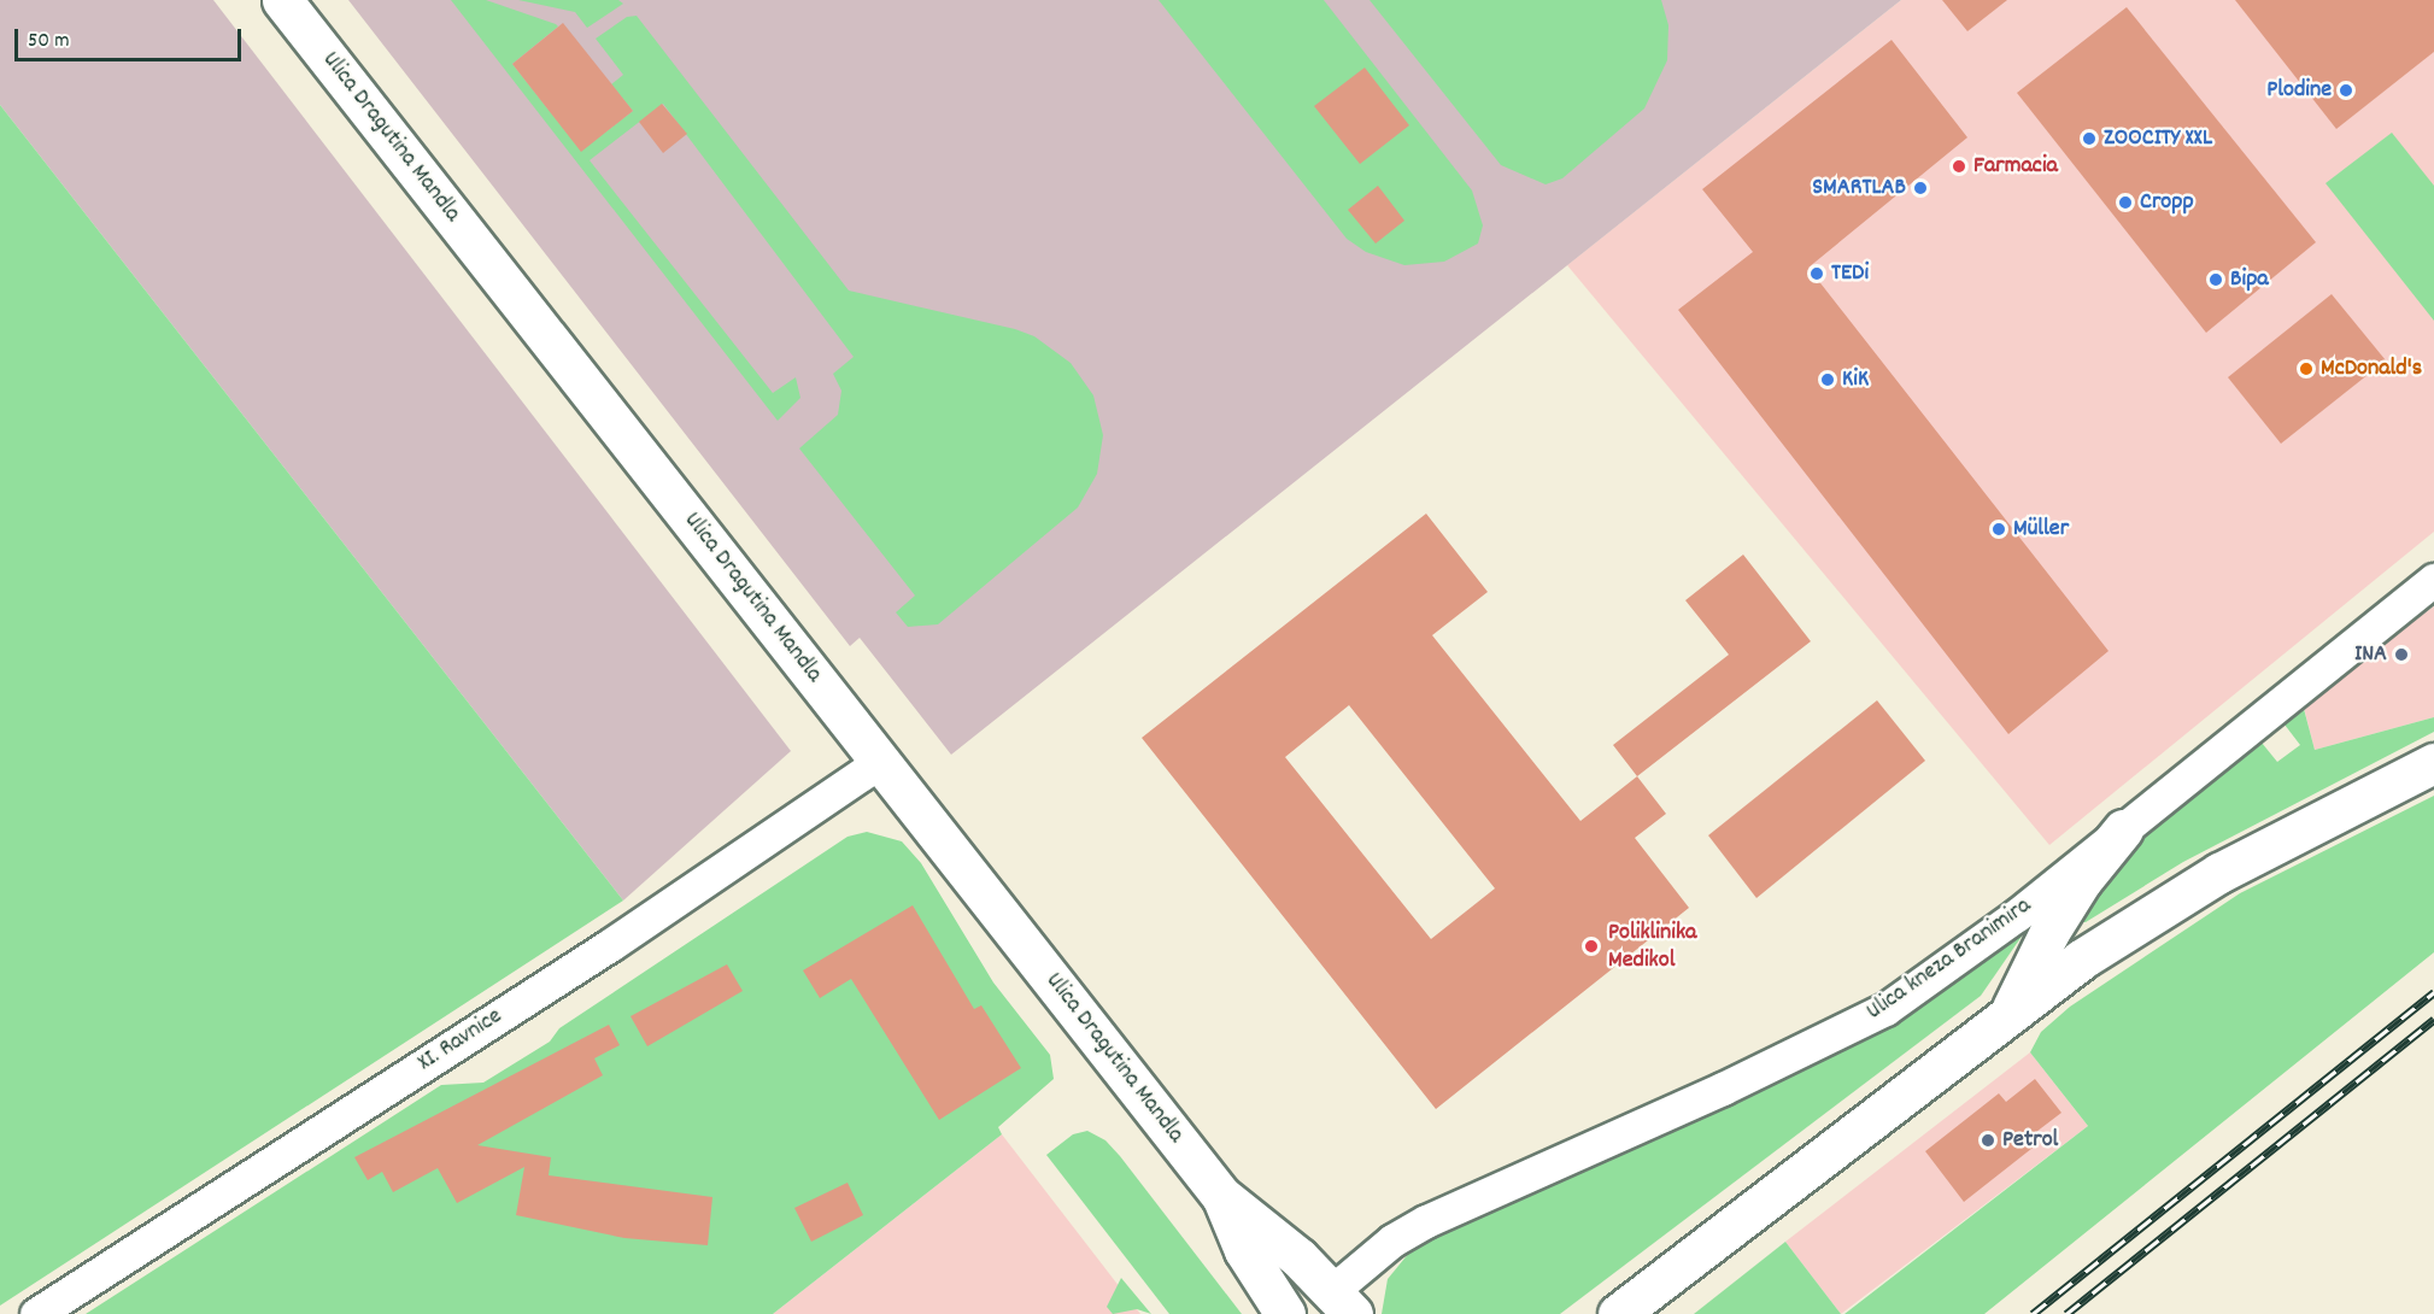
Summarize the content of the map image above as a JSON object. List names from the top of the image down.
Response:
{
  "streets": {
    "main road": ["Ulica Dragutina Mandla"],
    "street": ["Ulica kneza Branimira", "XI. Ravnice"]
  },
  "crossings": [
    ["Ulica Dragutina Mandla", "Ulica kneza Branimira"],
    ["Ulica Dragutina Mandla", "XI. Ravnice"]
  ],
  "places": [
    "Plodine",
    "ZOOCITY XXL",
    "Farmacia",
    "SMARTLAB",
    "Cropp",
    "TEDi",
    "Bipa",
    "McDonald's",
    "KiK",
    "Müller",
    "INA",
    "Poliklinika Medikol",
    "Petrol"
  ],
  "scale_bar": "50 m"
}
